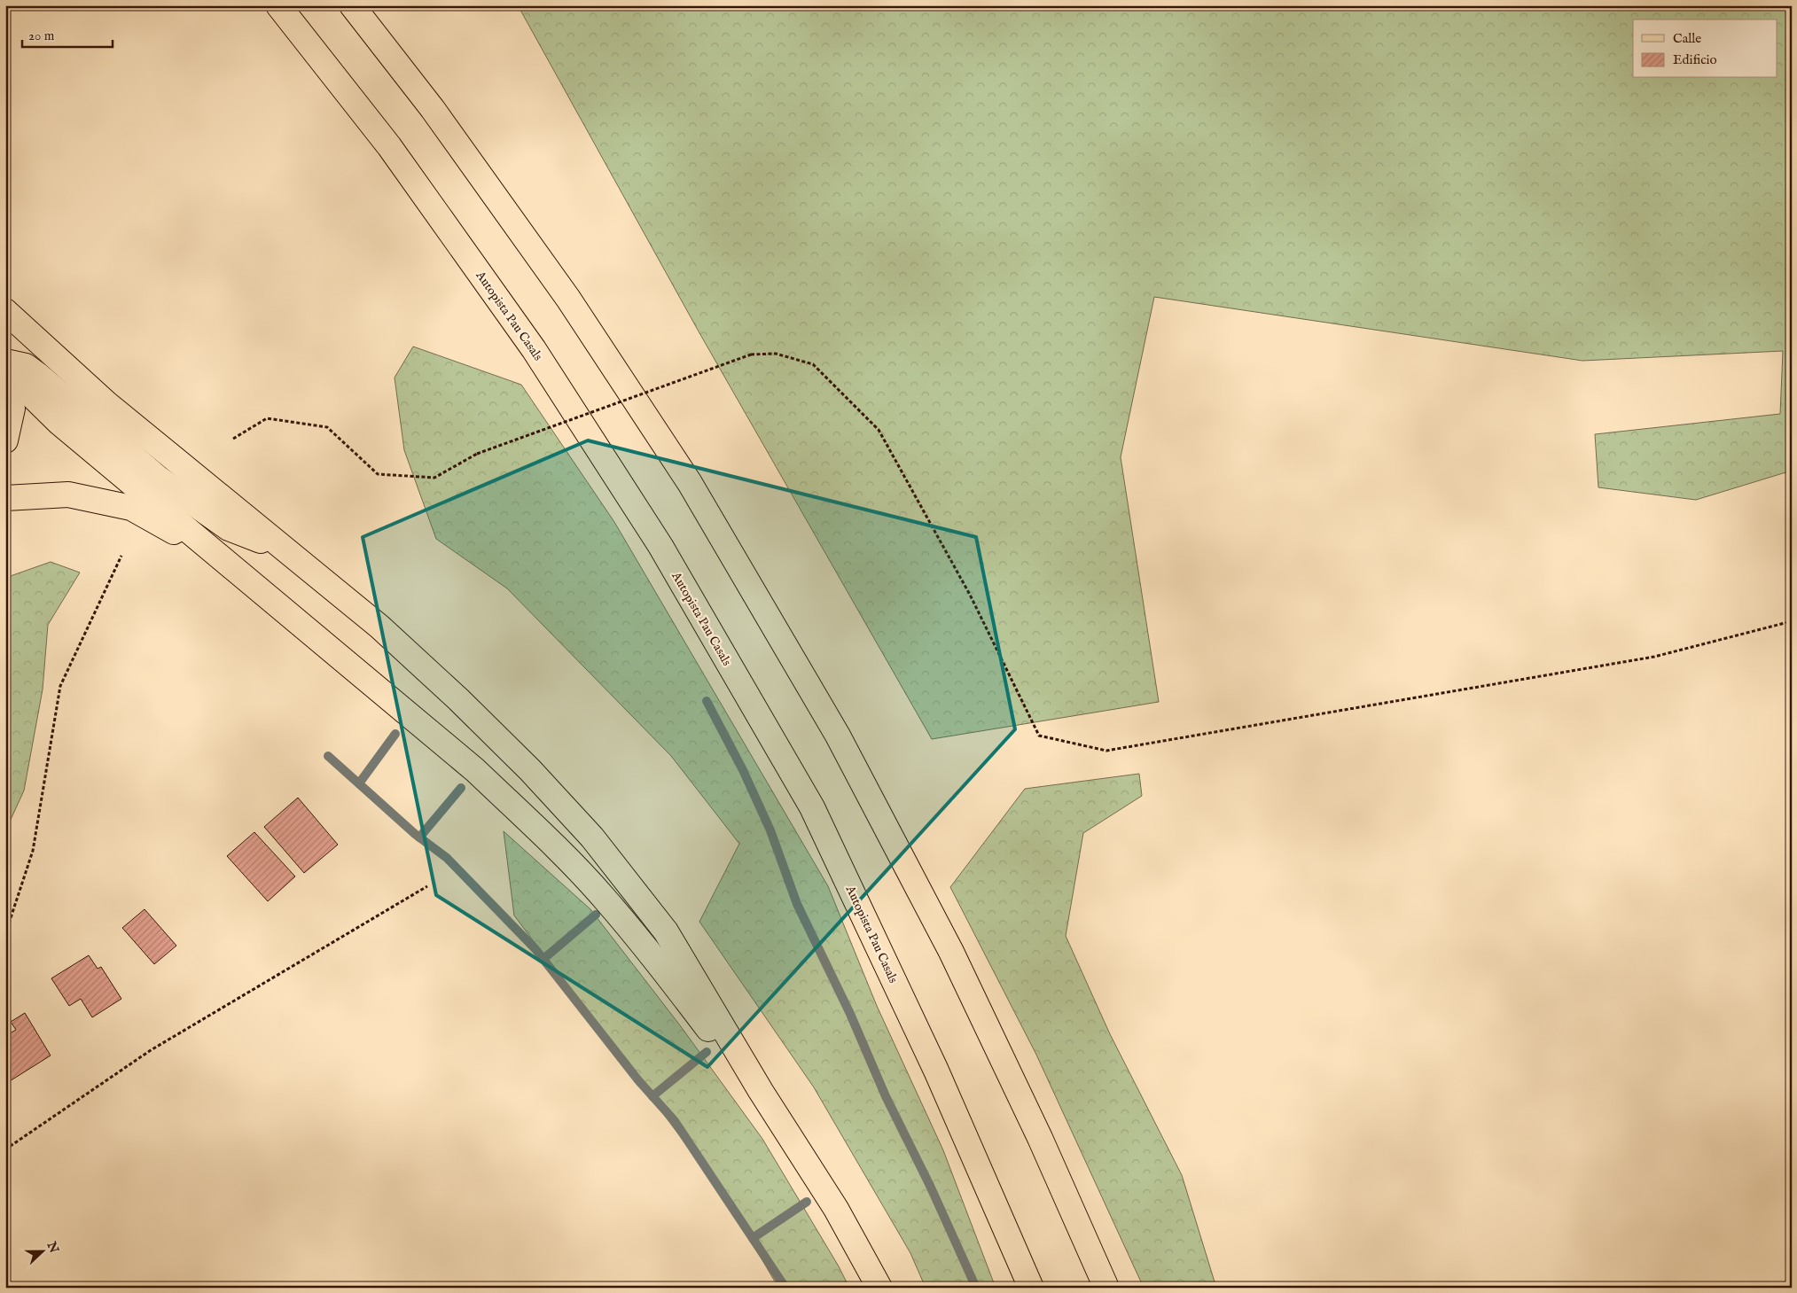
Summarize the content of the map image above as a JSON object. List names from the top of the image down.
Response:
{
  "streets": {
    "main road": ["Autopista Pau Casals"]
  },
  "legend": ["Calle", "Edificio"],
  "scale_bar": "20 m",
  "north": "right"
}
